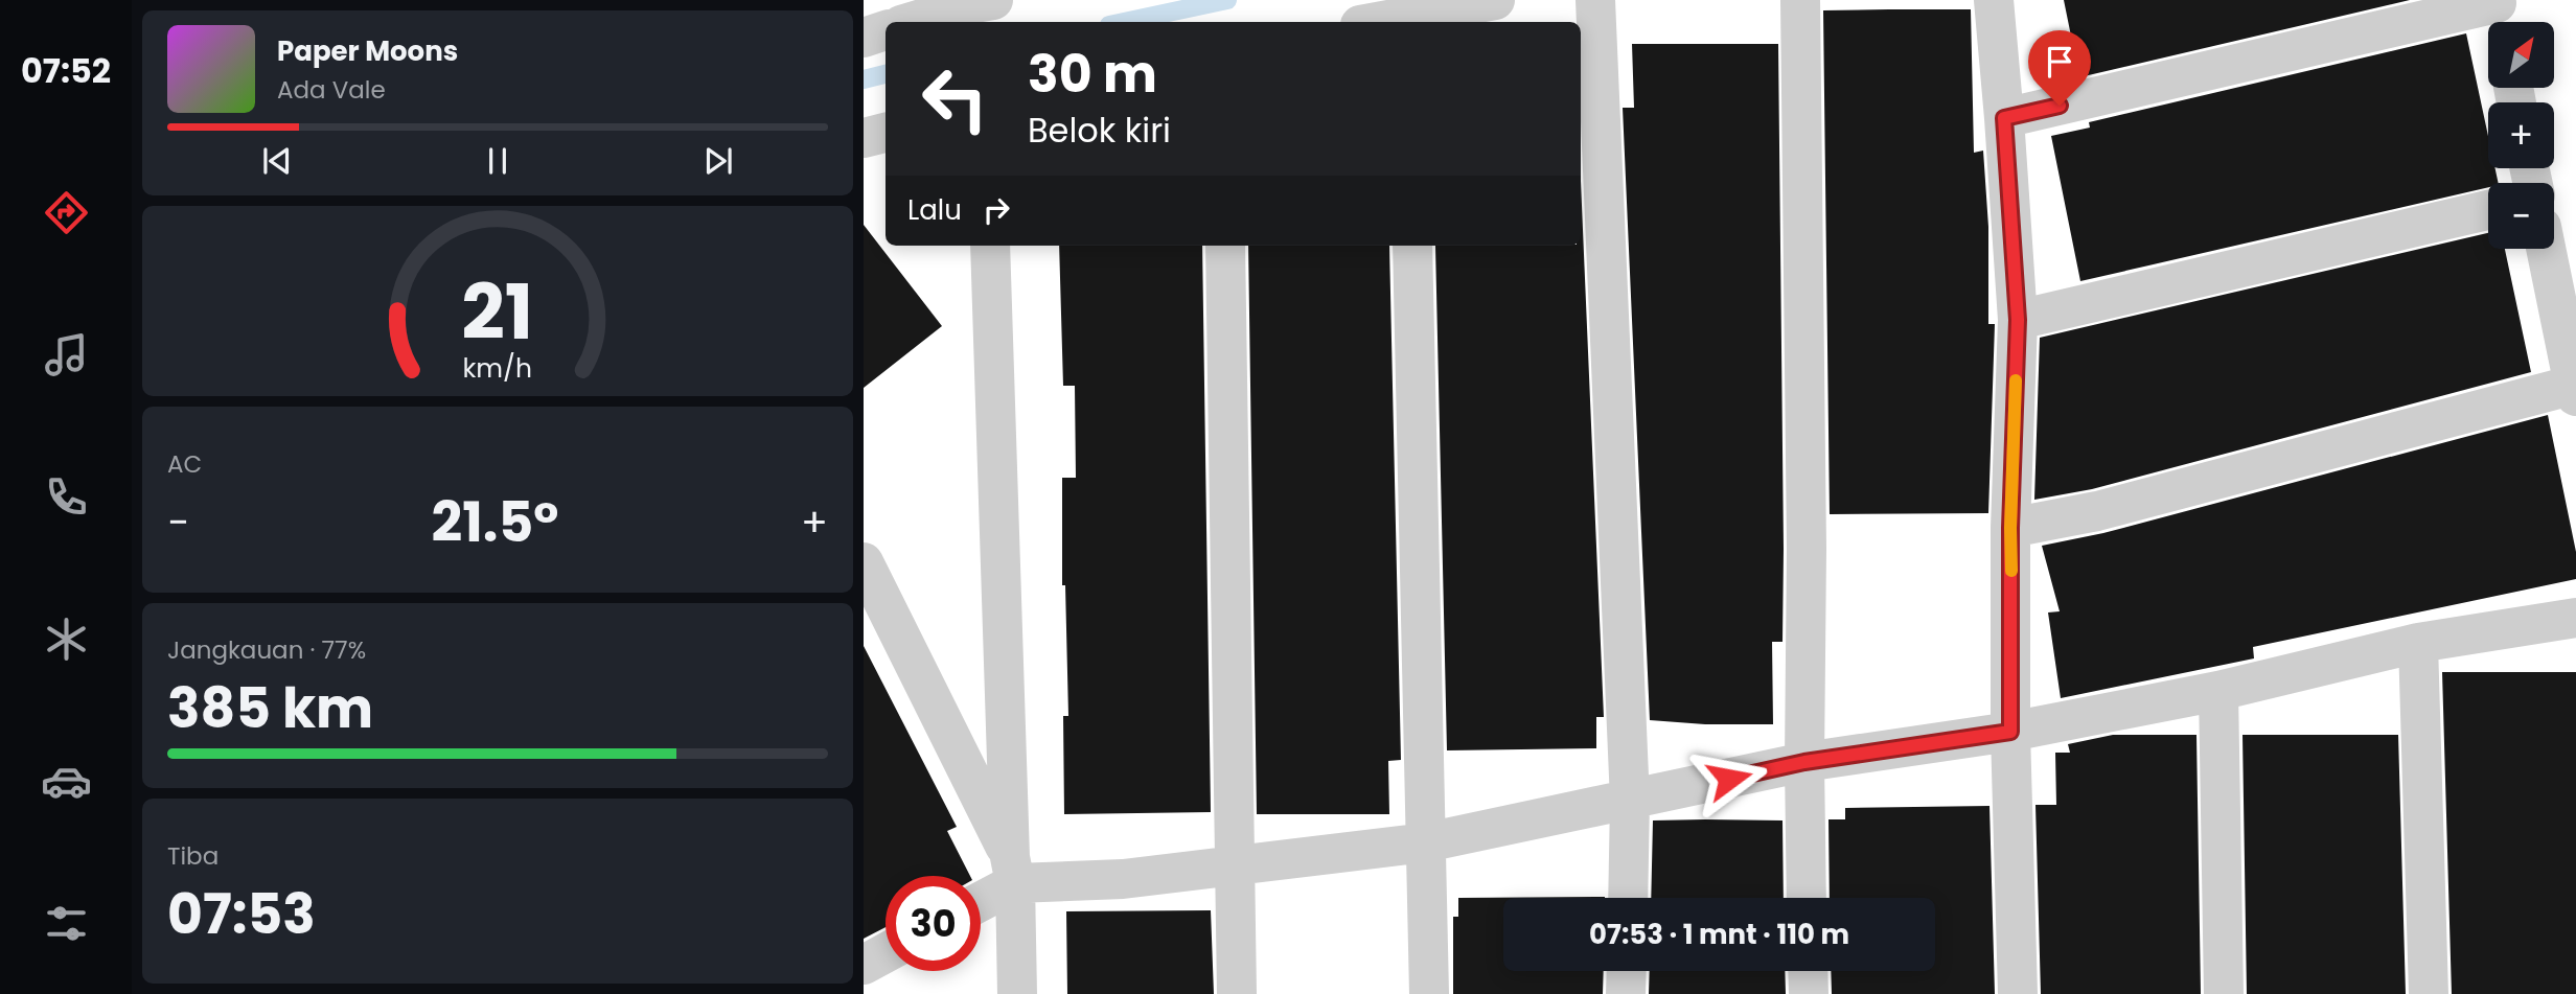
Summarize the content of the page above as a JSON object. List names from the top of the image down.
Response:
{
  "north": "top right",
  "page": {
    "tabs": "07:52",
    "map_buttons": ["+", "−"],
    "turn": ["30 m", "Belok kiri"],
    "song": ["Paper Moons", "Ada Vale"],
    "then": "Lalu",
    "tile": [
      "AC",
      ["Jangkauan · 77%", "385 km"],
      ["Tiba", "07:53"]
    ],
    "heat": ["−", "21.5°", "+"],
    "limit": "30",
    "trip": "07:53 · 1 mnt · 110 m",
    "gauge": ["21", "km/h"]
  }
}
